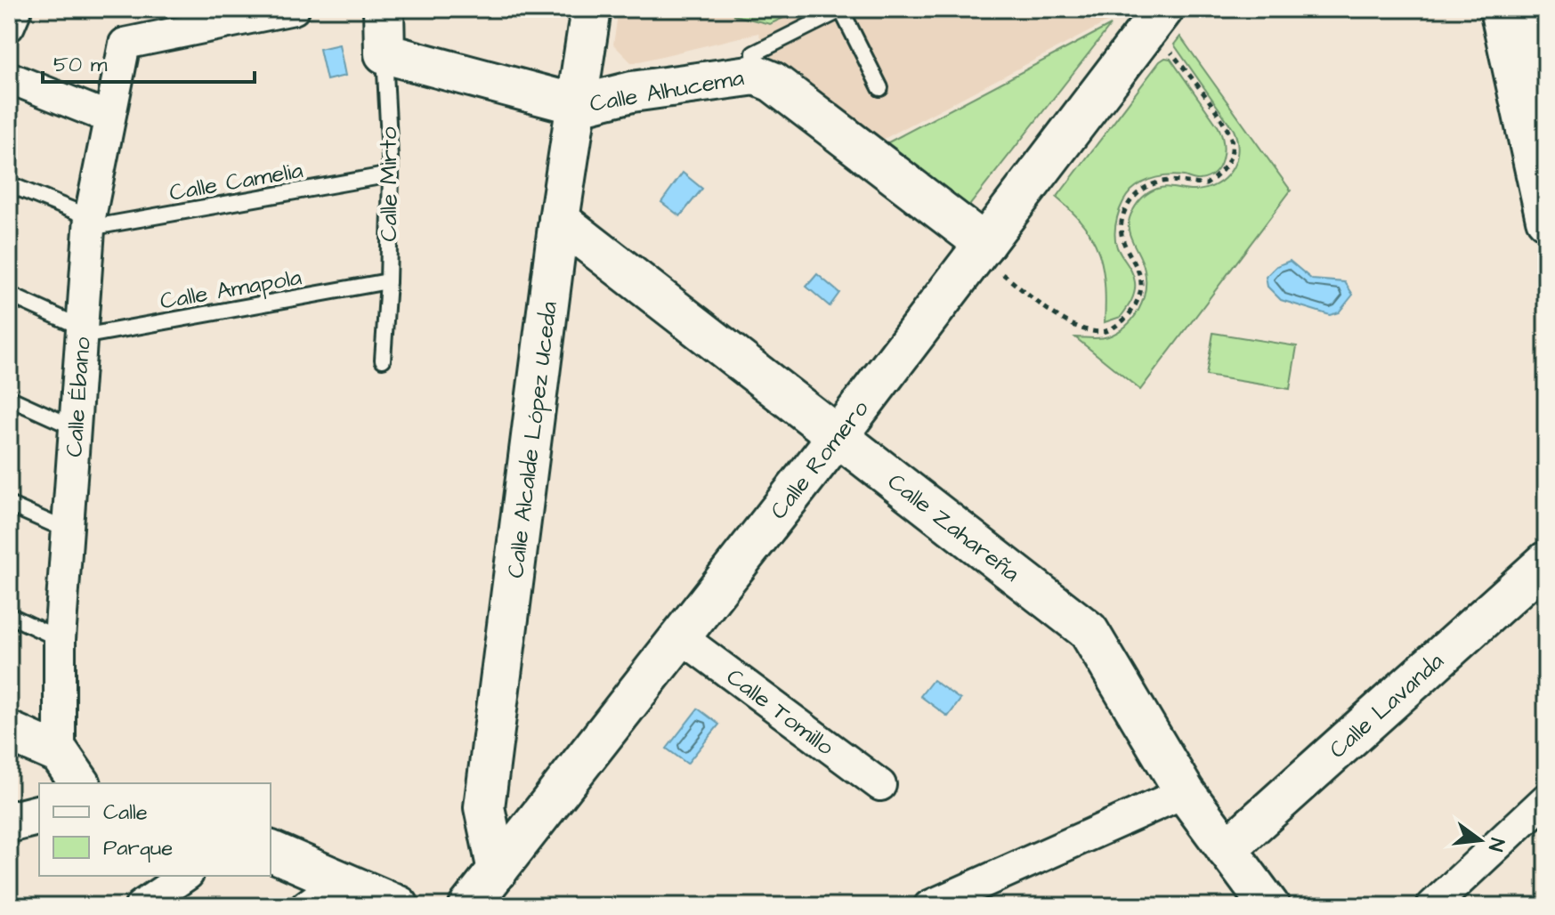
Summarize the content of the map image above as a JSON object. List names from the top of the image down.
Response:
{
  "streets": {
    "street": [
      "Calle Alhucema",
      "Calle Mirto",
      "Calle Ébano",
      "Calle Alcalde López Uceda",
      "Calle Romero",
      "Calle Zahareña",
      "Calle Lavanda",
      "Calle Tomillo"
    ],
    "lane": ["Calle Camelia", "Calle Amapola"]
  },
  "crossings": [
    ["Calle Alhucema", "Calle Mirto"],
    ["Calle Alhucema", "Calle Alcalde López Uceda"],
    ["Calle Alhucema", "Calle Romero"],
    ["Calle Camelia", "Calle Mirto"],
    ["Calle Camelia", "Calle Ébano"],
    ["Calle Mirto", "Calle Amapola"],
    ["Calle Amapola", "Calle Ébano"],
    ["Calle Alcalde López Uceda", "Calle Romero"],
    ["Calle Alcalde López Uceda", "Calle Zahareña"],
    ["Calle Romero", "Calle Zahareña"],
    ["Calle Romero", "Calle Tomillo"],
    ["Calle Zahareña", "Calle Lavanda"]
  ],
  "legend": ["Calle", "Parque"],
  "scale_bar": "50 m",
  "north": "right"
}
